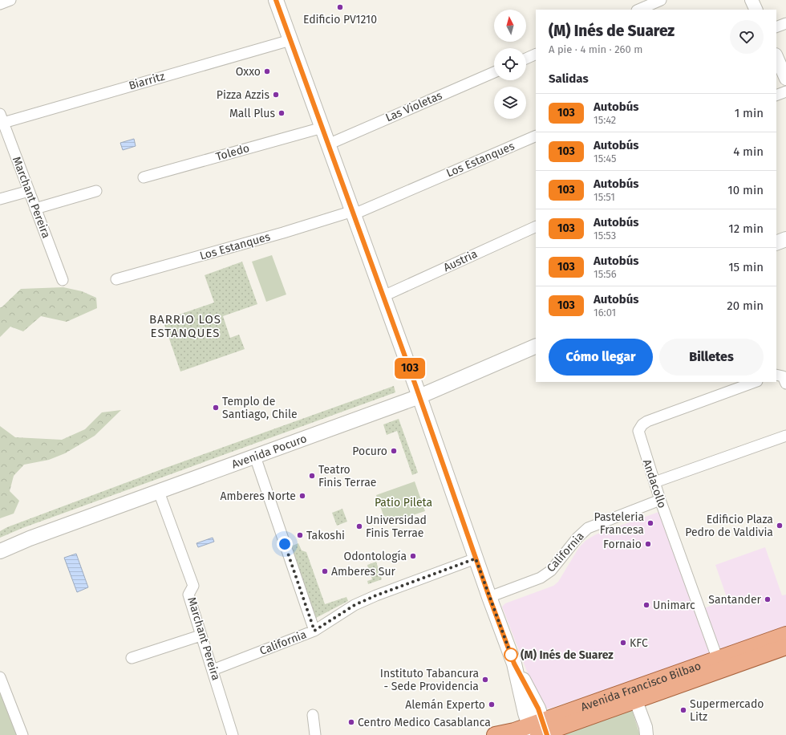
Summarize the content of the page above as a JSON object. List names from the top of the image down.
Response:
{
  "streets": {
    "main road": ["Avenida Pocuro", "Avenida Francisco Bilbao"],
    "street": [
      "Biarritz",
      "Las Violetas",
      "Toledo",
      "Los Estanques",
      "Marchant Pereira",
      "Austria",
      "Andacollo",
      "California"
    ]
  },
  "crossings": [
    ["Biarritz", "Marchant Pereira"],
    ["Marchant Pereira", "Avenida Pocuro"],
    ["Marchant Pereira", "California"],
    ["Andacollo", "California"],
    ["Andacollo", "Avenida Francisco Bilbao"]
  ],
  "districts": ["BARRIO LOS ESTANQUES"],
  "parks": ["Patio Pileta"],
  "places": [
    "Edificio PV1210",
    "Oxxo",
    "Pizza Azzis",
    "Mall Plus",
    "Templo de Santiago, Chile",
    "Pocuro",
    "Teatro Finis Terrae",
    "Amberes Norte",
    "Pasteleria Francesa",
    "Edificio Plaza Pedro de Valdivia",
    "Universidad Finis Terrae",
    "Takoshi",
    "Fornaio",
    "Odontología",
    "Amberes Sur",
    "Santander",
    "Unimarc",
    "KFC",
    "(M) Inés de Suarez",
    "Instituto Tabancura - Sede Providencia",
    "Alemán Experto",
    "Supermercado Litz",
    "Centro Medico Casablanca"
  ],
  "lines": ["bus line 103"],
  "north": "top",
  "page": {
    "on_map": "103",
    "heading": [
      ["(M) Inés de Suarez", "A pie · 4 min · 260 m"],
      "Salidas"
    ],
    "list": [
      {
        "mark": "103",
        "name": "Autobús",
        "note": "15:42",
        "value": "1 min"
      },
      {
        "mark": "103",
        "name": "Autobús",
        "note": "15:45",
        "value": "4 min"
      },
      {
        "mark": "103",
        "name": "Autobús",
        "note": "15:51",
        "value": "10 min"
      },
      {
        "mark": "103",
        "name": "Autobús",
        "note": "15:53",
        "value": "12 min"
      },
      {
        "mark": "103",
        "name": "Autobús",
        "note": "15:56",
        "value": "15 min"
      },
      {
        "mark": "103",
        "name": "Autobús",
        "note": "16:01",
        "value": "20 min"
      }
    ],
    "buttons": ["Cómo llegar", "Billetes"]
  }
}
